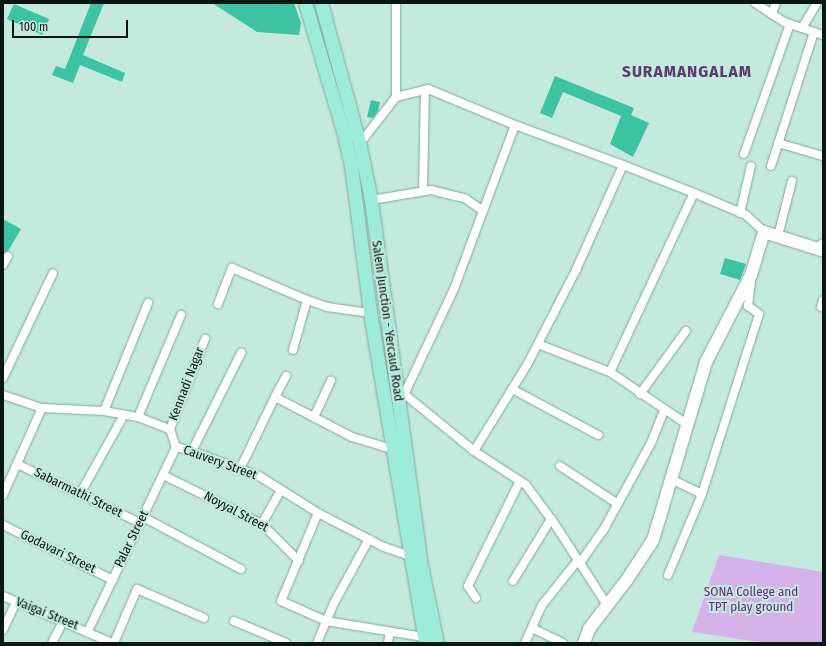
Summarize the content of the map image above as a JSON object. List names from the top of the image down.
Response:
{
  "streets": {
    "main road": ["Salem Junction - Yercaud Road"],
    "street": [
      "Kennadi Nagar",
      "Cauvery Street",
      "Sabarmathi Street",
      "Noyyal Street",
      "Palar Street",
      "Godavari Street",
      "Vaigai Street"
    ]
  },
  "crossings": [
    ["Kennadi Nagar", "Cauvery Street"],
    ["Cauvery Street", "Palar Street"],
    ["Sabarmathi Street", "Palar Street"],
    ["Noyyal Street", "Palar Street"],
    ["Palar Street", "Godavari Street"],
    ["Palar Street", "Vaigai Street"]
  ],
  "districts": ["SURAMANGALAM"],
  "parks": ["SONA College and TPT play ground"],
  "scale_bar": "100 m"
}
